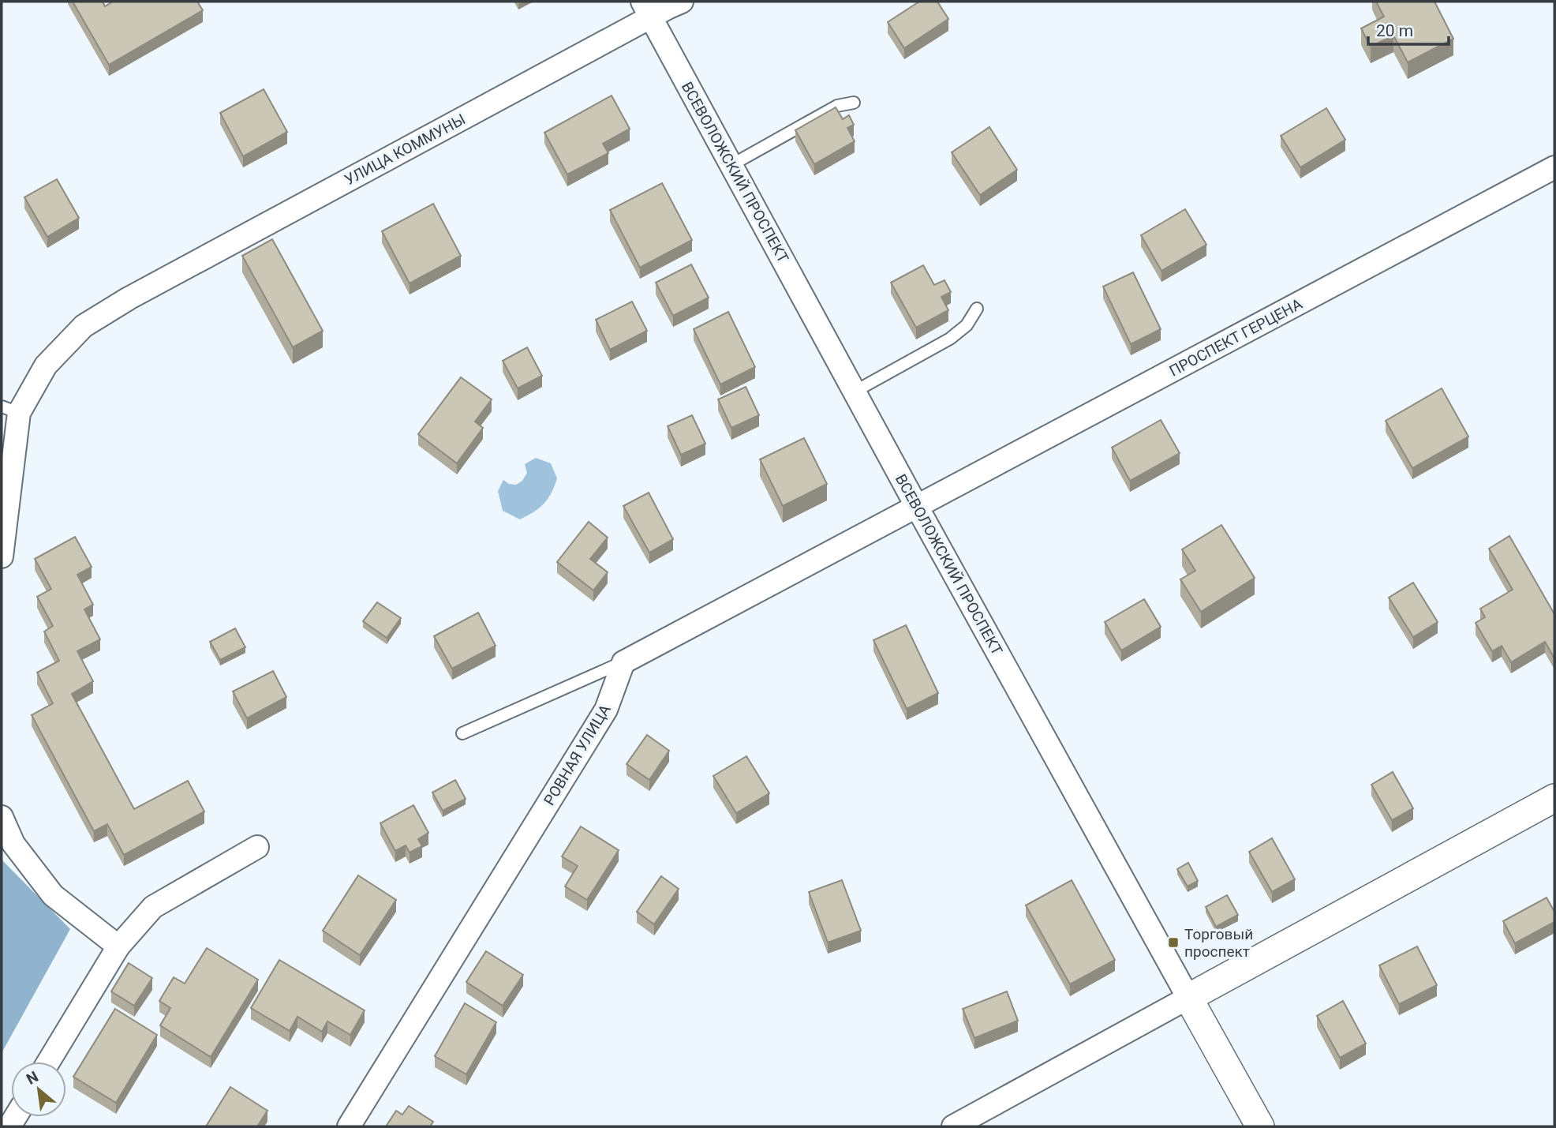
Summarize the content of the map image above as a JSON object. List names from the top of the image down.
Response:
{
  "streets": {
    "street": [
      "УЛИЦА КОММУНЫ",
      "ВСЕВОЛОЖСКИЙ ПРОСПЕКТ",
      "ПРОСПЕКТ ГЕРЦЕНА",
      "РОВНАЯ УЛИЦА"
    ]
  },
  "crossings": [
    ["УЛИЦА КОММУНЫ", "ВСЕВОЛОЖСКИЙ ПРОСПЕКТ"],
    ["ВСЕВОЛОЖСКИЙ ПРОСПЕКТ", "ПРОСПЕКТ ГЕРЦЕНА"]
  ],
  "places": {
    "transit": ["Торговый проспект"]
  },
  "scale_bar": "20 m",
  "north": "top left"
}
